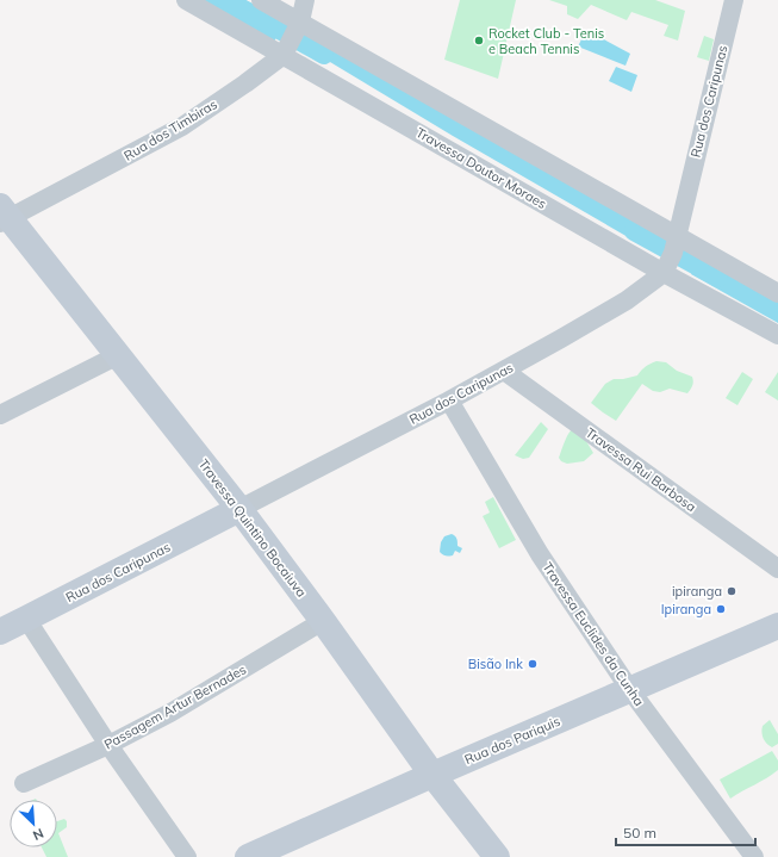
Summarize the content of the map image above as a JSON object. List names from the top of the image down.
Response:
{
  "streets": {
    "street": [
      "Rua dos Caripunas",
      "Rua dos Timbiras",
      "Travessa Doutor Moraes",
      "Travessa Rui Barbosa",
      "Travessa Quintino Bocaiuva",
      "Travessa Euclides da Cunha",
      "Passagem Artur Bernades",
      "Rua dos Pariquis"
    ]
  },
  "crossings": [
    ["Rua dos Caripunas", "Travessa Doutor Moraes"],
    ["Rua dos Caripunas", "Travessa Rui Barbosa"],
    ["Rua dos Caripunas", "Travessa Quintino Bocaiuva"],
    ["Rua dos Caripunas", "Travessa Euclides da Cunha"],
    ["Rua dos Timbiras", "Travessa Doutor Moraes"],
    ["Rua dos Timbiras", "Travessa Quintino Bocaiuva"],
    ["Travessa Quintino Bocaiuva", "Passagem Artur Bernades"],
    ["Travessa Quintino Bocaiuva", "Rua dos Pariquis"],
    ["Travessa Euclides da Cunha", "Rua dos Pariquis"]
  ],
  "places": [
    "Rocket Club - Tenis e Beach Tennis",
    "ipiranga",
    "Ipiranga",
    "Bisão Ink"
  ],
  "scale_bar": "50 m",
  "north": "bottom right"
}
